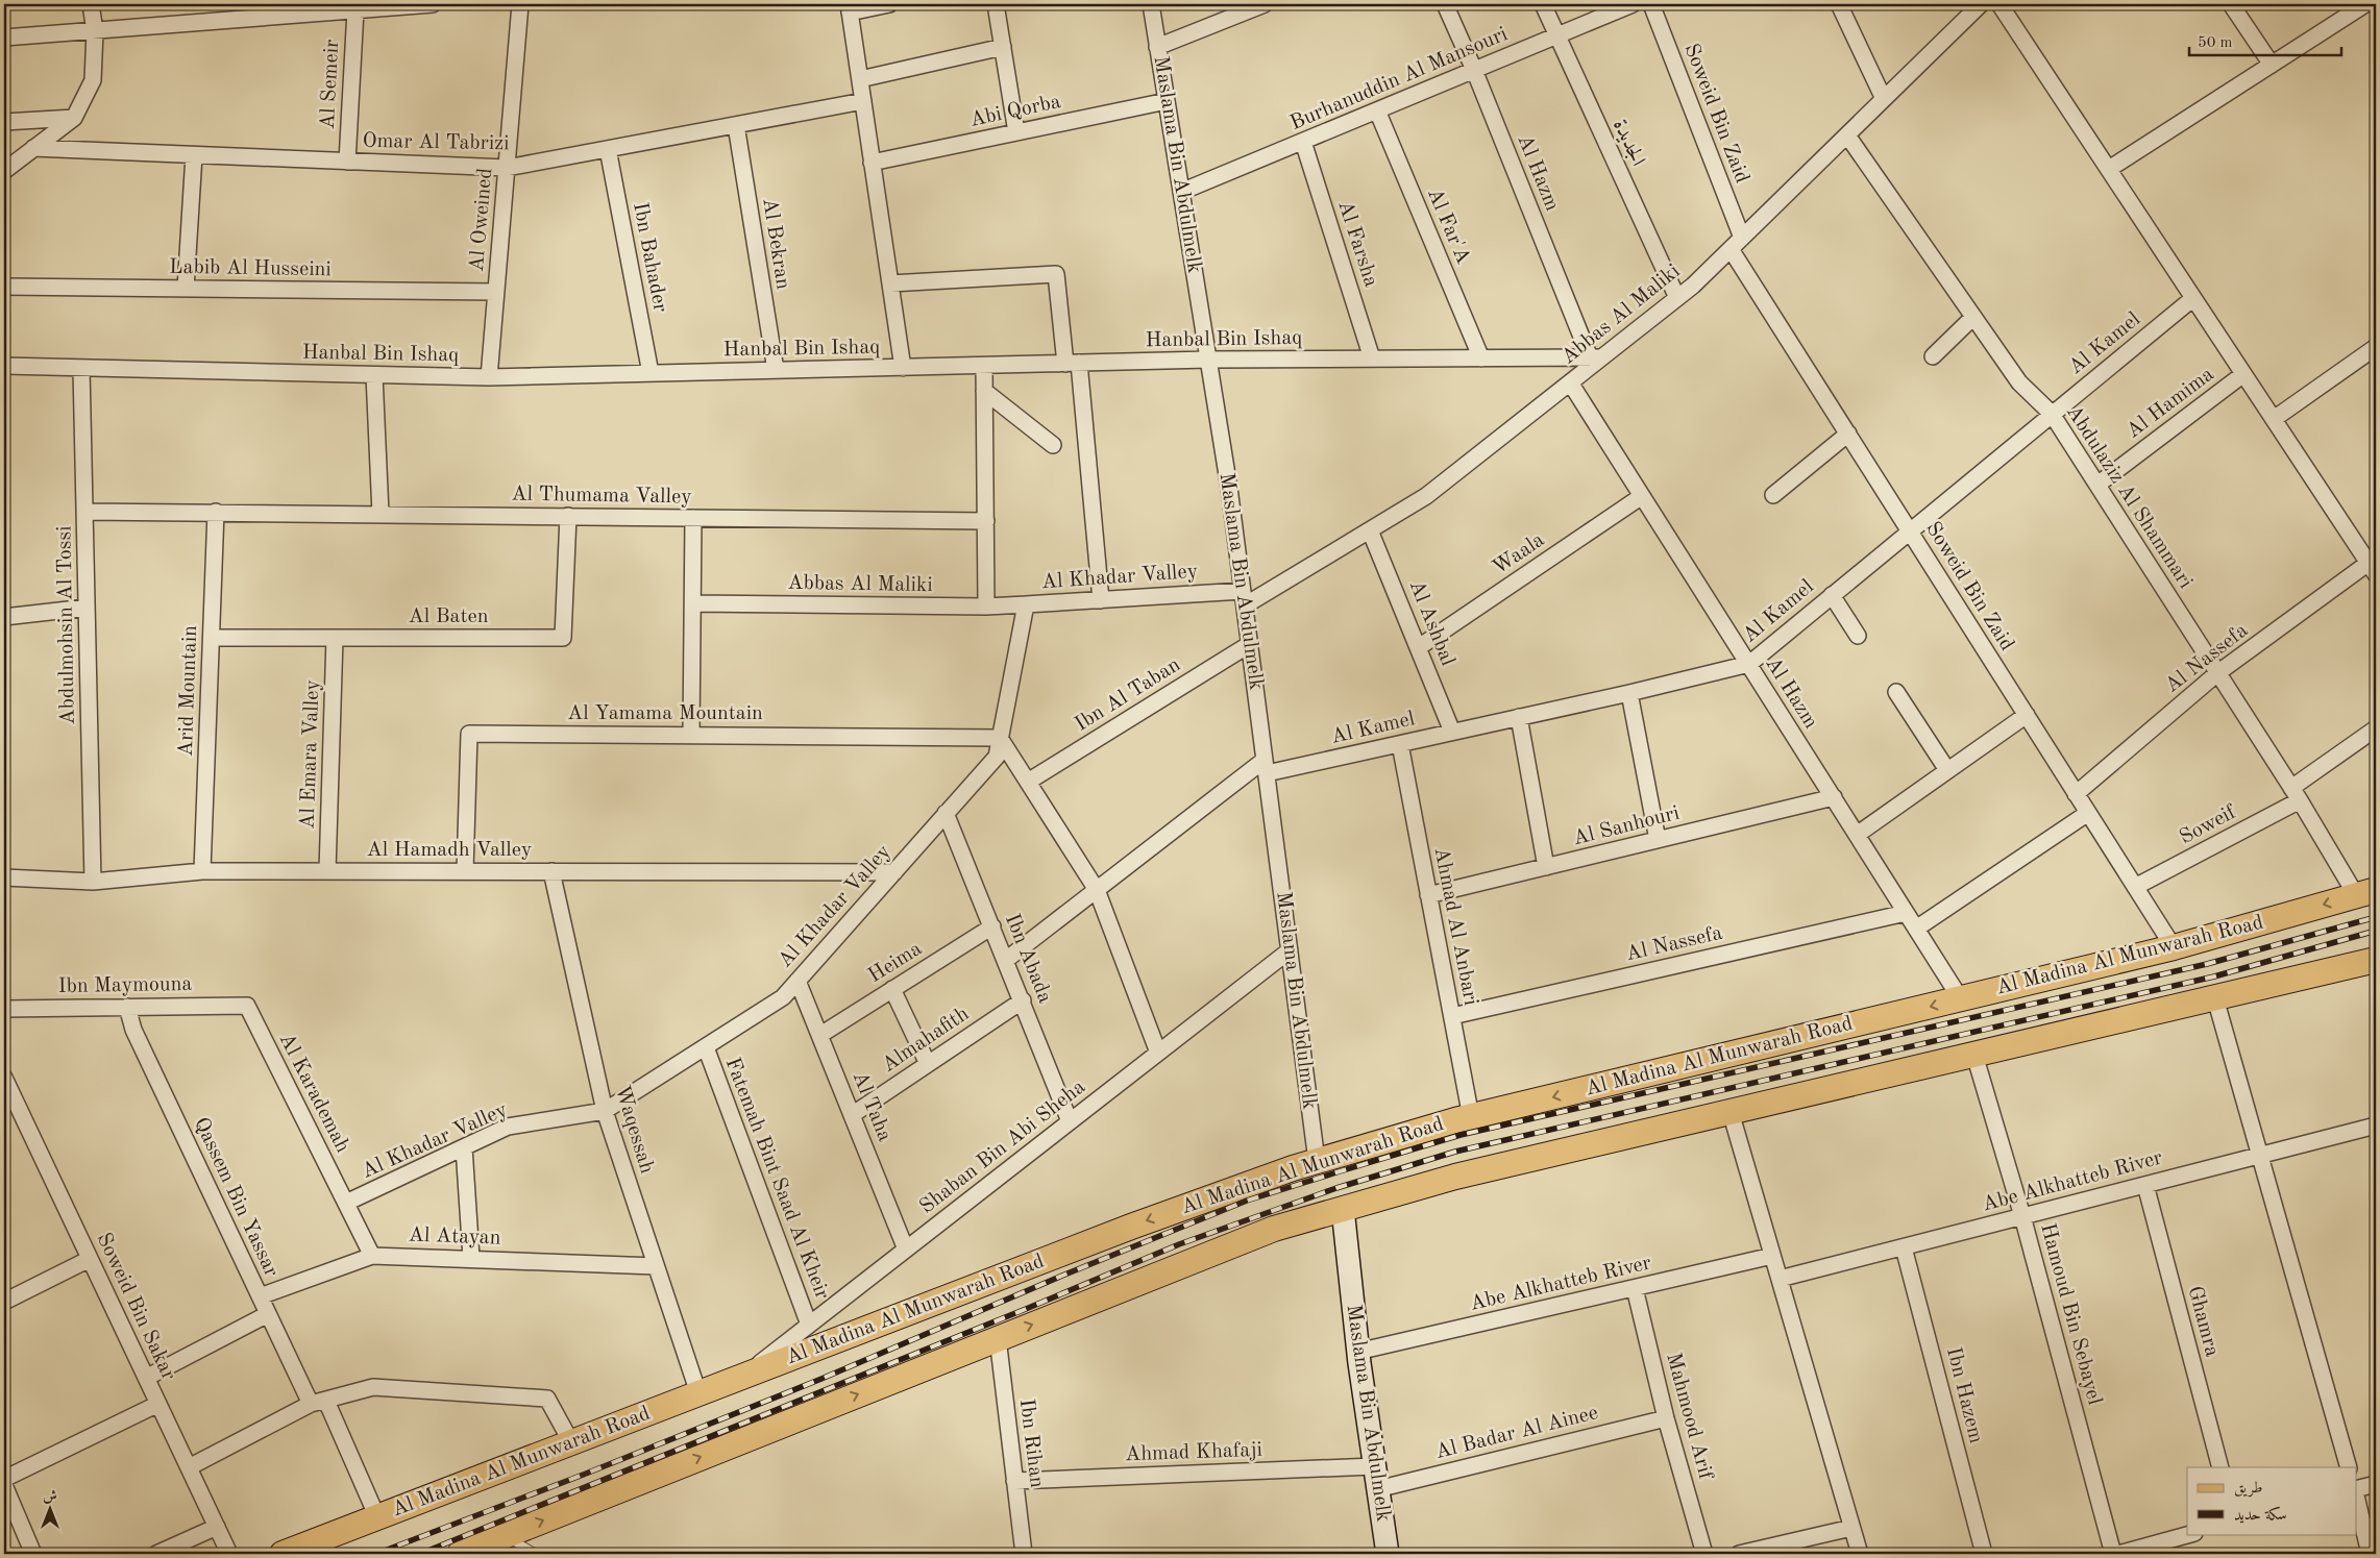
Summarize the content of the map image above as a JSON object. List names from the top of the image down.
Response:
{
  "streets": {
    "main road": ["Maslama Bin Abdulmelk", "Al Madina Al Munwarah Road"],
    "street": [
      "Burhanuddin Al Mansouri",
      "Al Semeir",
      "Abi Qorba",
      "Soweid Bin Zaid",
      "Omar Al Tabrizi",
      "الجديدة",
      "Al Hazm",
      "Al Oweined",
      "Al Far'A",
      "Al Bekran",
      "Al Farsha",
      "Ibn Bahader",
      "Labib Al Husseini",
      "Abbas Al Maliki",
      "Hanbal Bin Ishaq",
      "Al Kamel",
      "Al Hamima",
      "Al Thumama Valley",
      "Abdulaziz Al Shammari",
      "Waala",
      "Al Khadar Valley",
      "Al Baten",
      "Al Ashbal",
      "Abdulmohsin Al Tossi",
      "Al Nassefa",
      "Arid Mountain",
      "Ibn Al Taban",
      "Al Yamama Mountain",
      "Al Emara Valley",
      "Soweif",
      "Al Sanhouri",
      "Al Hamadh Valley",
      "Ahmad Al Anbari",
      "Ibn Abada",
      "Heima",
      "Ibn Maymouna",
      "Almahafith",
      "Al Karademah",
      "Al Taha",
      "Waqessah",
      "Shaban Bin Abi Sheha",
      "Fatemah Bint Saad Al Kheir",
      "Abe Alkhatteb River",
      "Qassem Bin Yassar",
      "Al Atayan",
      "Soweid Bin Sakar",
      "Hamoud Bin Sebayel",
      "Ghamra",
      "Ibn Hazem",
      "Mahmood Arif",
      "Al Badar Al Ainee",
      "Ibn Rihan",
      "Ahmad Khafaji"
    ]
  },
  "crossings": [
    ["Burhanuddin Al Mansouri", "الجديدة"],
    ["Burhanuddin Al Mansouri", "Maslama Bin Abdulmelk"],
    ["Burhanuddin Al Mansouri", "Al Hazm"],
    ["Burhanuddin Al Mansouri", "Al Far'A"],
    ["Burhanuddin Al Mansouri", "Al Farsha"],
    ["Al Semeir", "Omar Al Tabrizi"],
    ["Abi Qorba", "Maslama Bin Abdulmelk"],
    ["Soweid Bin Zaid", "Abbas Al Maliki"],
    ["Soweid Bin Zaid", "Al Kamel"],
    ["Soweid Bin Zaid", "Al Nassefa"],
    ["Soweid Bin Zaid", "Soweif"],
    ["Soweid Bin Zaid", "Al Madina Al Munwarah Road"],
    ["Omar Al Tabrizi", "Al Oweined"],
    ["Omar Al Tabrizi", "Al Bekran"],
    ["Omar Al Tabrizi", "Ibn Bahader"],
    ["الجديدة", "Abbas Al Maliki"],
    ["Maslama Bin Abdulmelk", "Abbas Al Maliki"],
    ["Maslama Bin Abdulmelk", "Hanbal Bin Ishaq"],
    ["Maslama Bin Abdulmelk", "Al Kamel"],
    ["Maslama Bin Abdulmelk", "Al Khadar Valley"],
    ["Maslama Bin Abdulmelk", "Ibn Al Taban"],
    ["Maslama Bin Abdulmelk", "Al Madina Al Munwarah Road"],
    ["Maslama Bin Abdulmelk", "Shaban Bin Abi Sheha"],
    ["Maslama Bin Abdulmelk", "Abe Alkhatteb River"],
    ["Maslama Bin Abdulmelk", "Al Badar Al Ainee"],
    ["Maslama Bin Abdulmelk", "Ahmad Khafaji"],
    ["Al Hazm", "Abbas Al Maliki"],
    ["Al Hazm", "Hanbal Bin Ishaq"],
    ["Al Hazm", "Al Kamel"],
    ["Al Hazm", "Waala"],
    ["Al Hazm", "Al Nassefa"],
    ["Al Hazm", "Al Sanhouri"],
    ["Al Hazm", "Al Madina Al Munwarah Road"],
    ["Al Oweined", "Labib Al Husseini"],
    ["Al Oweined", "Hanbal Bin Ishaq"],
    ["Al Far'A", "Hanbal Bin Ishaq"],
    ["Al Bekran", "Hanbal Bin Ishaq"],
    ["Al Farsha", "Hanbal Bin Ishaq"],
    ["Ibn Bahader", "Hanbal Bin Ishaq"],
    ["Abbas Al Maliki", "Hanbal Bin Ishaq"],
    ["Abbas Al Maliki", "Abdulaziz Al Shammari"],
    ["Abbas Al Maliki", "Al Khadar Valley"],
    ["Abbas Al Maliki", "Al Ashbal"],
    ["Hanbal Bin Ishaq", "Abdulmohsin Al Tossi"],
    ["Al Kamel", "Abdulaziz Al Shammari"],
    ["Al Kamel", "Al Ashbal"],
    ["Al Kamel", "Ahmad Al Anbari"],
    ["Al Kamel", "Ibn Abada"],
    ["Al Hamima", "Abdulaziz Al Shammari"],
    ["Al Thumama Valley", "Al Baten"],
    ["Al Thumama Valley", "Abdulmohsin Al Tossi"],
    ["Al Thumama Valley", "Arid Mountain"],
    ["Abdulaziz Al Shammari", "Al Nassefa"],
    ["Abdulaziz Al Shammari", "Soweif"],
    ["Abdulaziz Al Shammari", "Al Madina Al Munwarah Road"],
    ["Waala", "Al Ashbal"],
    ["Al Khadar Valley", "Al Yamama Mountain"],
    ["Al Khadar Valley", "Al Hamadh Valley"],
    ["Al Khadar Valley", "Ibn Abada"],
    ["Al Khadar Valley", "Al Karademah"],
    ["Al Khadar Valley", "Al Taha"],
    ["Al Khadar Valley", "Waqessah"],
    ["Al Khadar Valley", "Fatemah Bint Saad Al Kheir"],
    ["Al Baten", "Arid Mountain"],
    ["Al Baten", "Al Emara Valley"],
    ["Abdulmohsin Al Tossi", "Al Hamadh Valley"],
    ["Al Nassefa", "Ahmad Al Anbari"],
    ["Arid Mountain", "Al Hamadh Valley"],
    ["Al Yamama Mountain", "Al Hamadh Valley"],
    ["Al Emara Valley", "Al Hamadh Valley"],
    ["Al Sanhouri", "Ahmad Al Anbari"],
    ["Al Hamadh Valley", "Waqessah"],
    ["Ahmad Al Anbari", "Al Madina Al Munwarah Road"],
    ["Al Madina Al Munwarah Road", "Waqessah"],
    ["Al Madina Al Munwarah Road", "Shaban Bin Abi Sheha"],
    ["Al Madina Al Munwarah Road", "Qassem Bin Yassar"],
    ["Ibn Abada", "Heima"],
    ["Ibn Abada", "Almahafith"],
    ["Ibn Abada", "Shaban Bin Abi Sheha"],
    ["Heima", "Al Taha"],
    ["Ibn Maymouna", "Al Karademah"],
    ["Ibn Maymouna", "Qassem Bin Yassar"],
    ["Almahafith", "Al Taha"],
    ["Al Karademah", "Al Atayan"],
    ["Al Taha", "Shaban Bin Abi Sheha"],
    ["Waqessah", "Al Atayan"],
    ["Shaban Bin Abi Sheha", "Fatemah Bint Saad Al Kheir"],
    ["Abe Alkhatteb River", "Hamoud Bin Sebayel"],
    ["Abe Alkhatteb River", "Ghamra"],
    ["Abe Alkhatteb River", "Ibn Hazem"],
    ["Abe Alkhatteb River", "Mahmood Arif"],
    ["Qassem Bin Yassar", "Al Atayan"],
    ["Mahmood Arif", "Al Badar Al Ainee"],
    ["Ibn Rihan", "Ahmad Khafaji"]
  ],
  "legend": ["طريق", "سكة حديد"],
  "scale_bar": "50 m",
  "north": "top"
}
